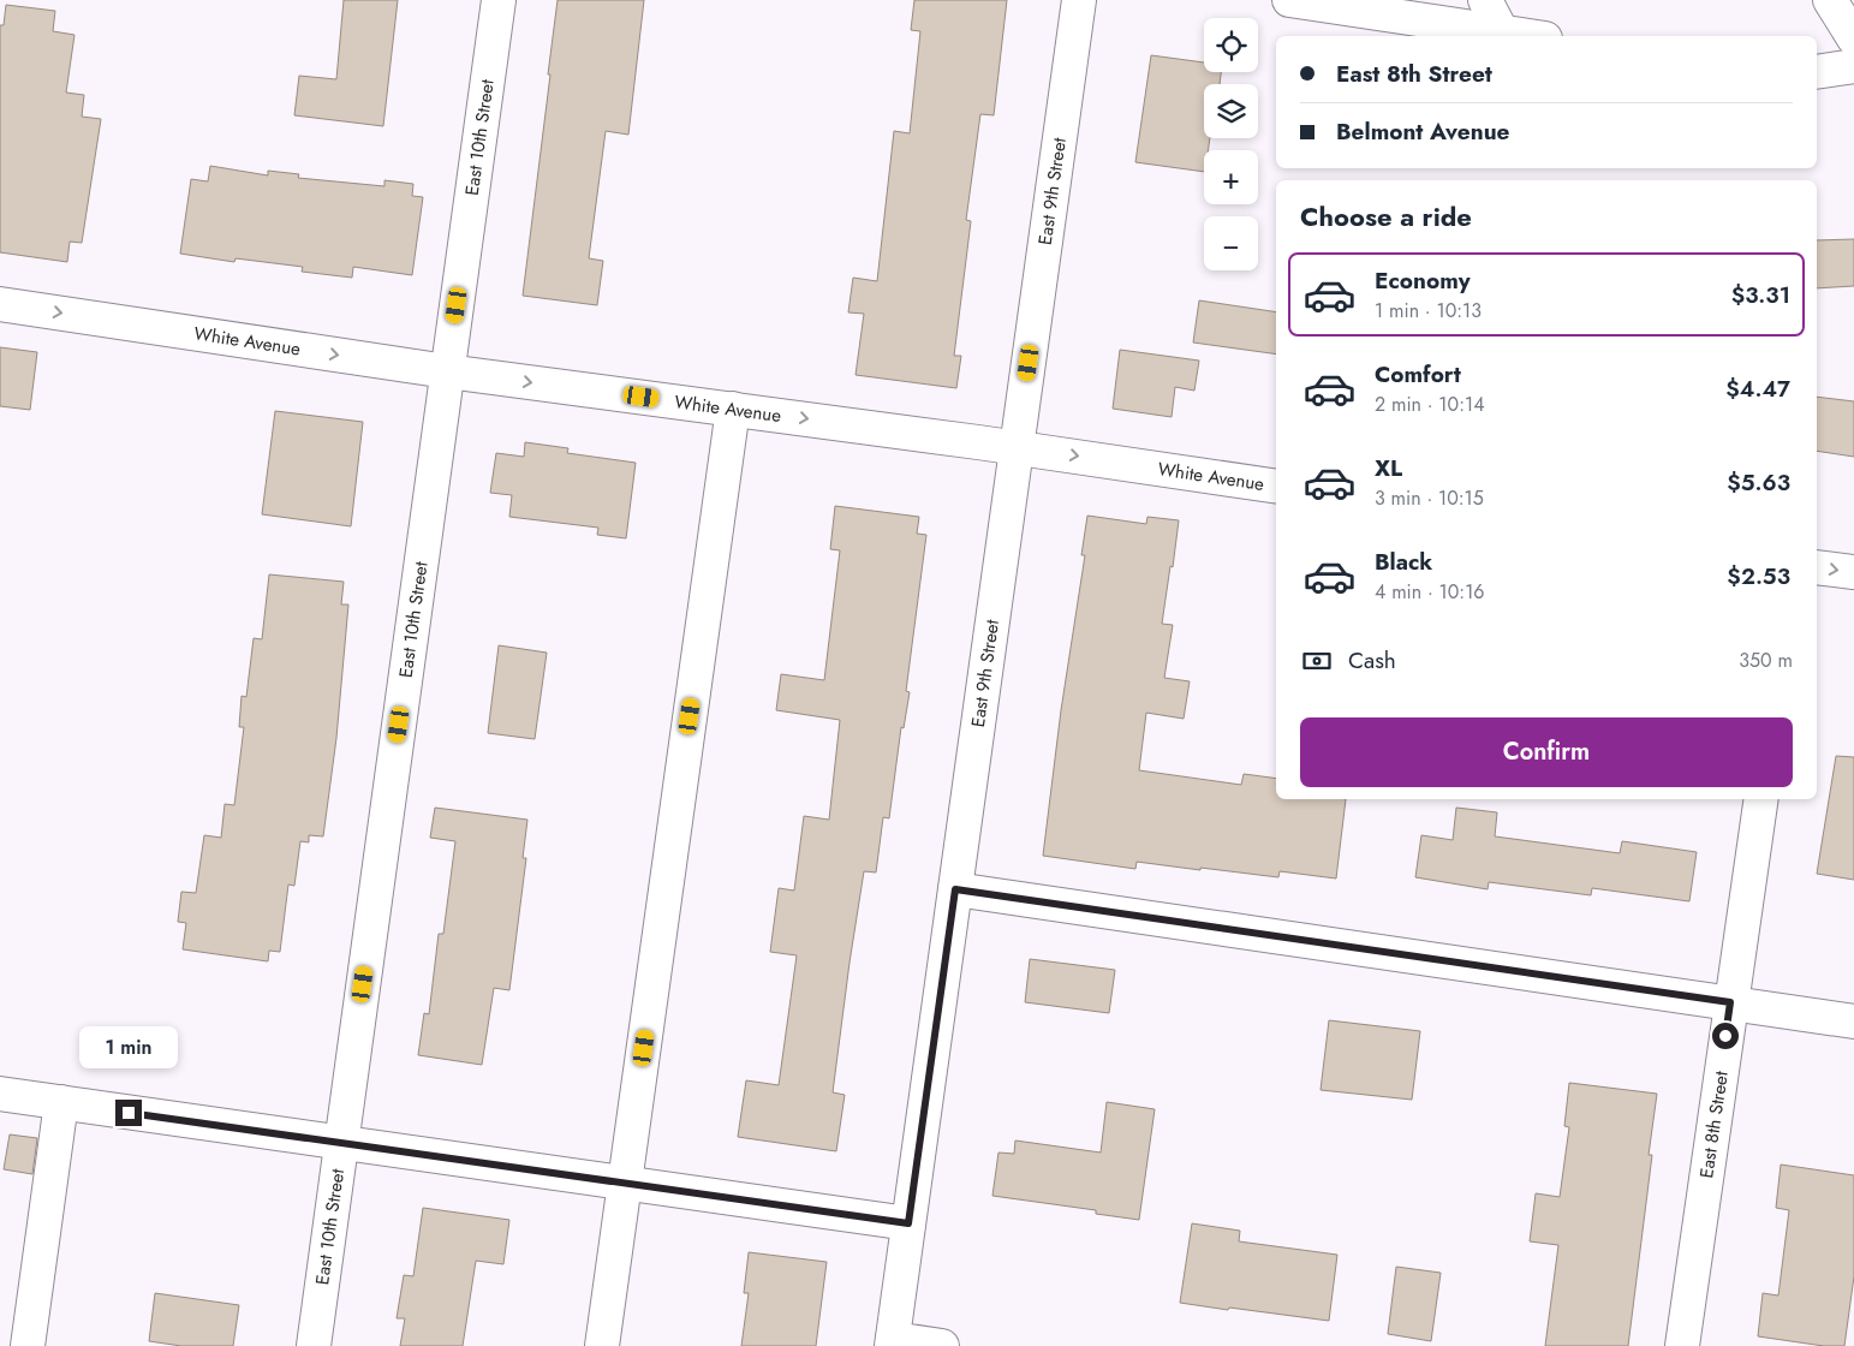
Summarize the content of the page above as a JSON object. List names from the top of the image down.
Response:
{
  "streets": {
    "street": [
      "East 10th Street",
      "East 9th Street",
      "White Avenue",
      "East 8th Street"
    ]
  },
  "crossings": [
    ["East 10th Street", "White Avenue"],
    ["East 9th Street", "White Avenue"]
  ],
  "one_way": ["White Avenue"],
  "page": {
    "map_buttons": ["+", "−"],
    "banner": ["East 8th Street", "Belmont Avenue"],
    "heading": "Choose a ride",
    "list": [
      {
        "name": "Economy",
        "note": "1 min · 10:13",
        "value": "$3.31"
      },
      {
        "name": "Comfort",
        "note": "2 min · 10:14",
        "value": "$4.47"
      },
      {
        "name": "XL",
        "note": "3 min · 10:15",
        "value": "$5.63"
      },
      {
        "name": "Black",
        "note": "4 min · 10:16",
        "value": "$2.53"
      }
    ],
    "pay": ["Cash", "350 m"],
    "buttons": "Confirm",
    "bubble": "1 min"
  }
}
